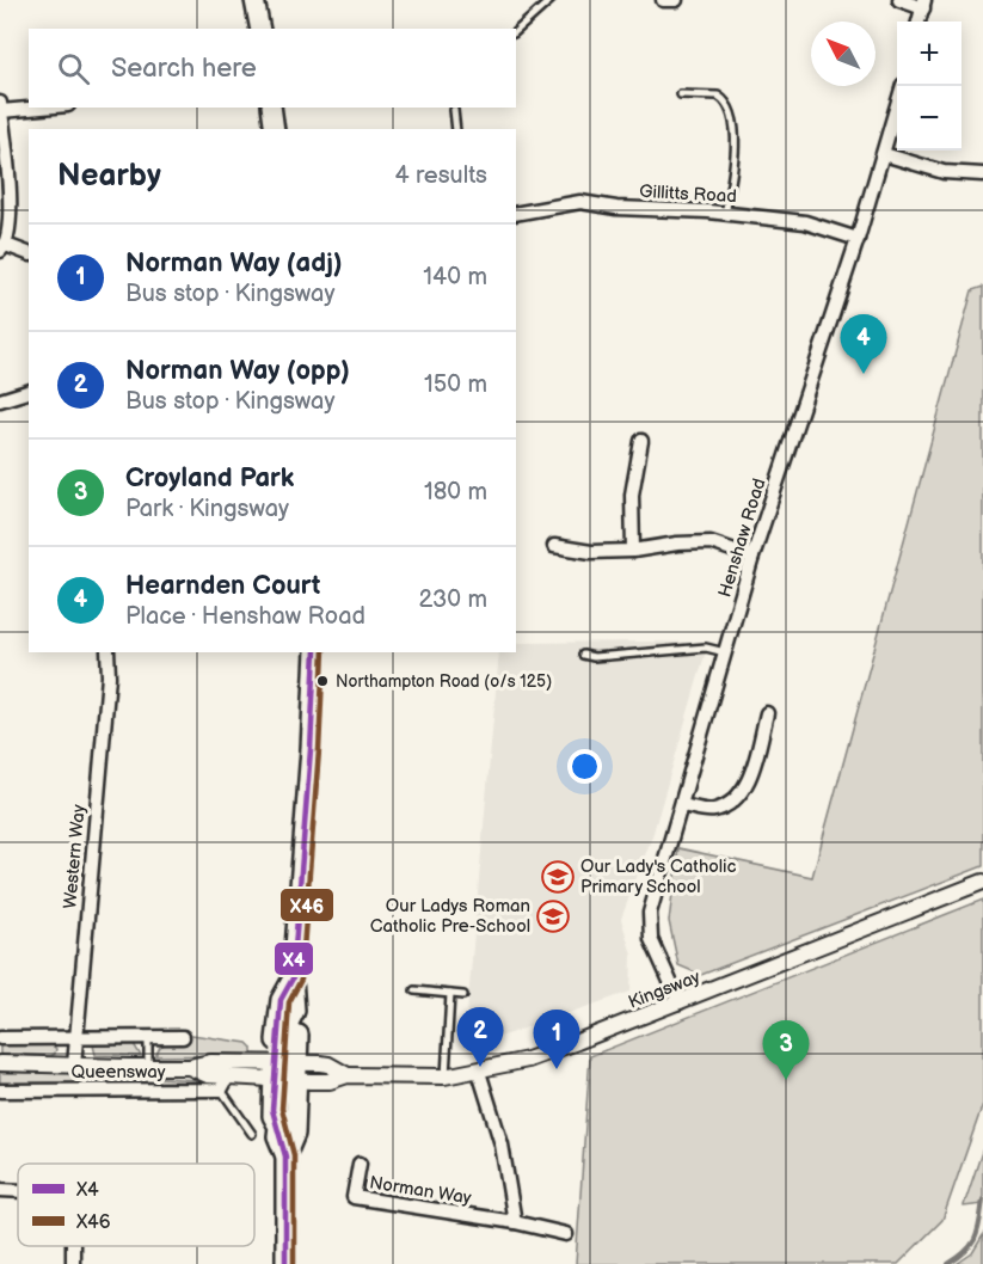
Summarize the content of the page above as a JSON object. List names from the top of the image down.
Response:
{
  "streets": {
    "street": [
      "Gillitts Road",
      "Henshaw Road",
      "Western Way",
      "Kingsway",
      "Queensway",
      "Norman Way"
    ]
  },
  "crossings": [
    ["Gillitts Road", "Henshaw Road"],
    ["Henshaw Road", "Kingsway"],
    ["Western Way", "Queensway"],
    ["Kingsway", "Queensway"]
  ],
  "places": {
    "other": ["Northampton Road (o/s 125)"],
    "school or university": ["Our Lady's Catholic Primary School", "Our Ladys Roman Catholic Pre-School"]
  },
  "lines": ["transit line X4", "transit line X46"],
  "legend": ["X4", "X46"],
  "north": "top left",
  "page": {
    "map_buttons": ["+", "−"],
    "search": "Search here",
    "heading": ["Nearby", "4 results"],
    "list": [
      {
        "mark": "1",
        "name": "Norman Way (adj)",
        "note": "Bus stop · Kingsway",
        "value": "140 m"
      },
      {
        "mark": "2",
        "name": "Norman Way (opp)",
        "note": "Bus stop · Kingsway",
        "value": "150 m"
      },
      {
        "mark": "3",
        "name": "Croyland Park",
        "note": "Park · Kingsway",
        "value": "180 m"
      },
      {
        "mark": "4",
        "name": "Hearnden Court",
        "note": "Place · Henshaw Road",
        "value": "230 m"
      }
    ],
    "pins": [
      "4",
      "2",
      "1",
      "3"
    ]
  }
}
